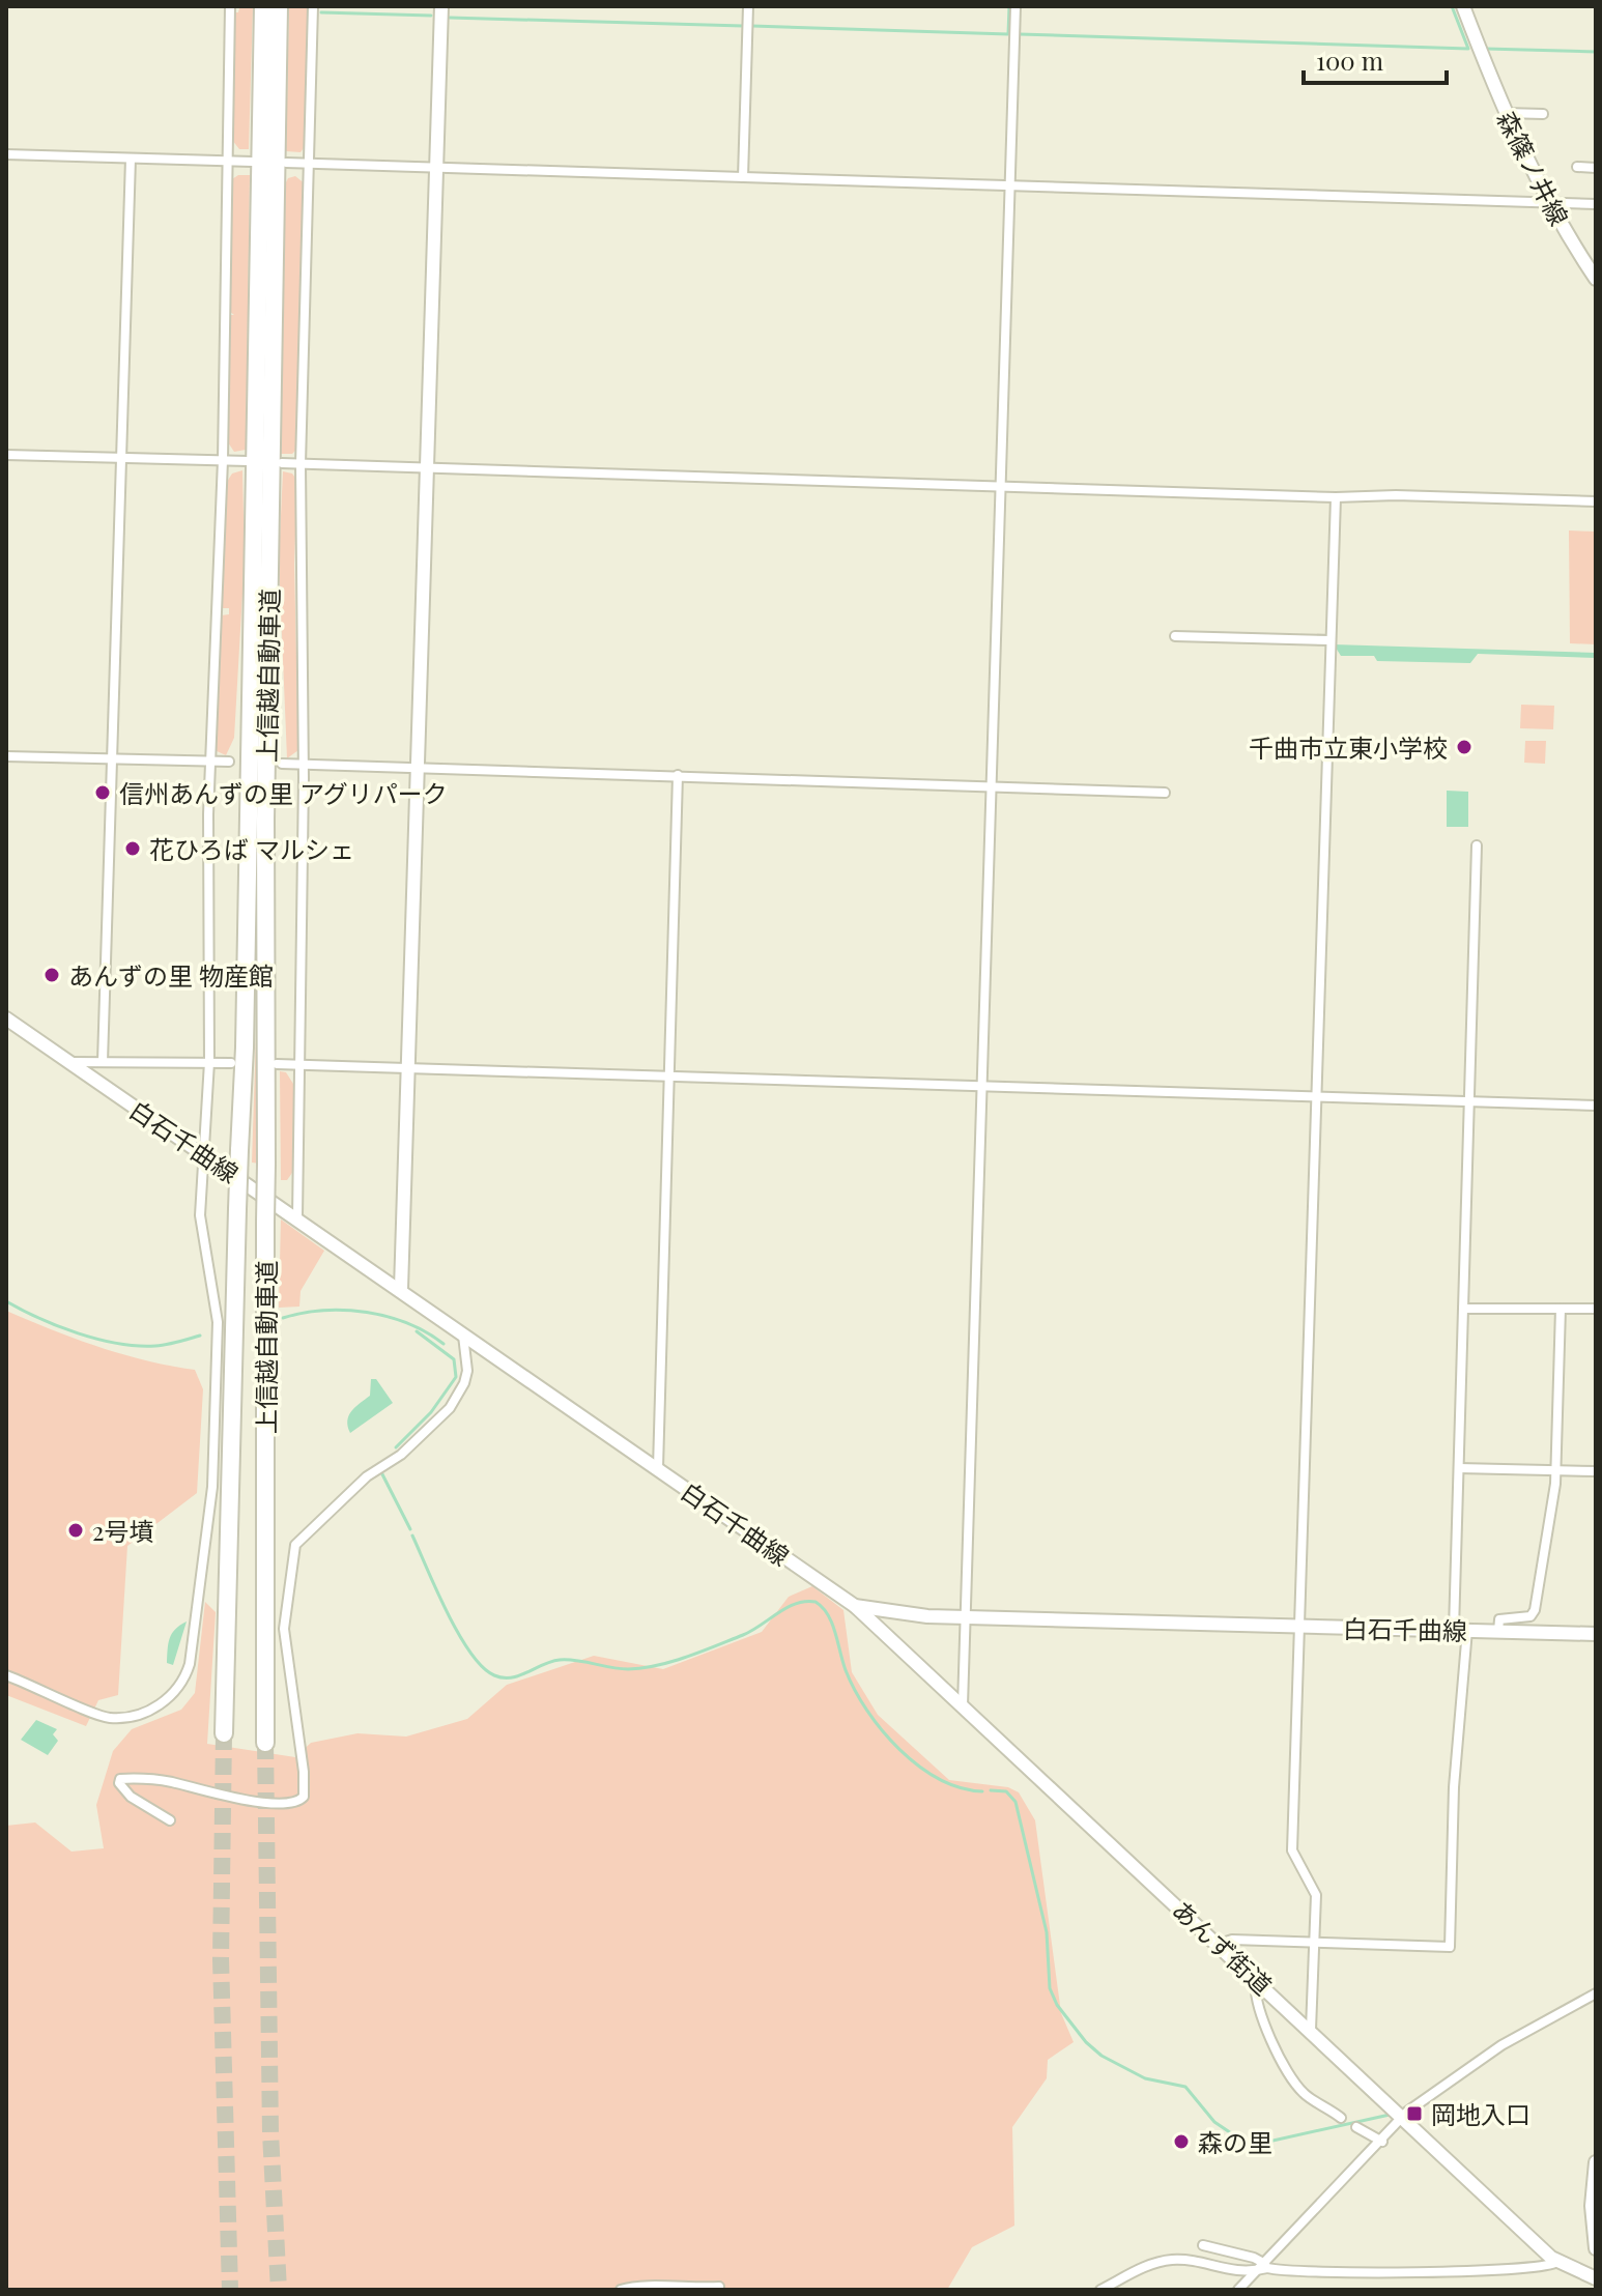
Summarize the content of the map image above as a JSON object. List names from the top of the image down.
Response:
{
  "streets": {
    "highway": ["上信越自動車道"],
    "street": ["森篠ノ井線", "白石千曲線", "あんず街道"]
  },
  "crossings": [
    ["白石千曲線", "あんず街道"]
  ],
  "places": {
    "other": [
      "千曲市立東小学校",
      "信州あんずの里 アグリパーク",
      "花ひろば マルシェ",
      "あんずの里 物産館",
      "2号墳",
      "森の里"
    ],
    "transit": ["岡地入口"]
  },
  "scale_bar": "100 m"
}
